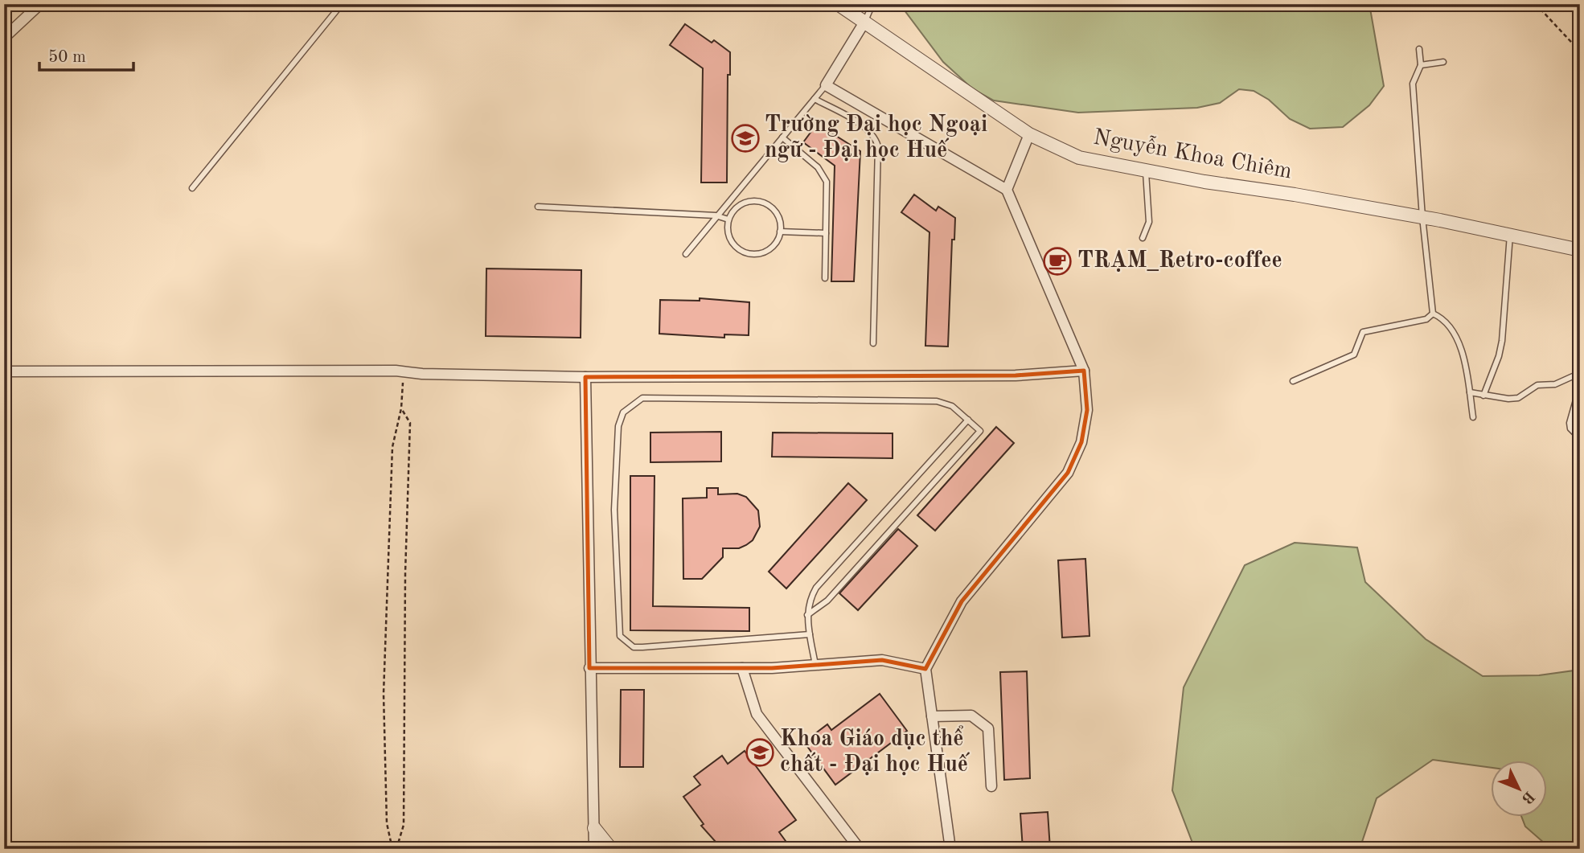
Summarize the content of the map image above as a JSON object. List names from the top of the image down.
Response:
{
  "streets": {
    "street": ["Nguyễn Khoa Chiêm"]
  },
  "places": {
    "school or university": ["Trường Đại học Ngoại ngữ - Đại học Huế", "Khoa Giáo dục thể chất - Đại học Huế"],
    "cafe": ["TRẠM_Retro-coffee"]
  },
  "scale_bar": "50 m",
  "north": "bottom right"
}
